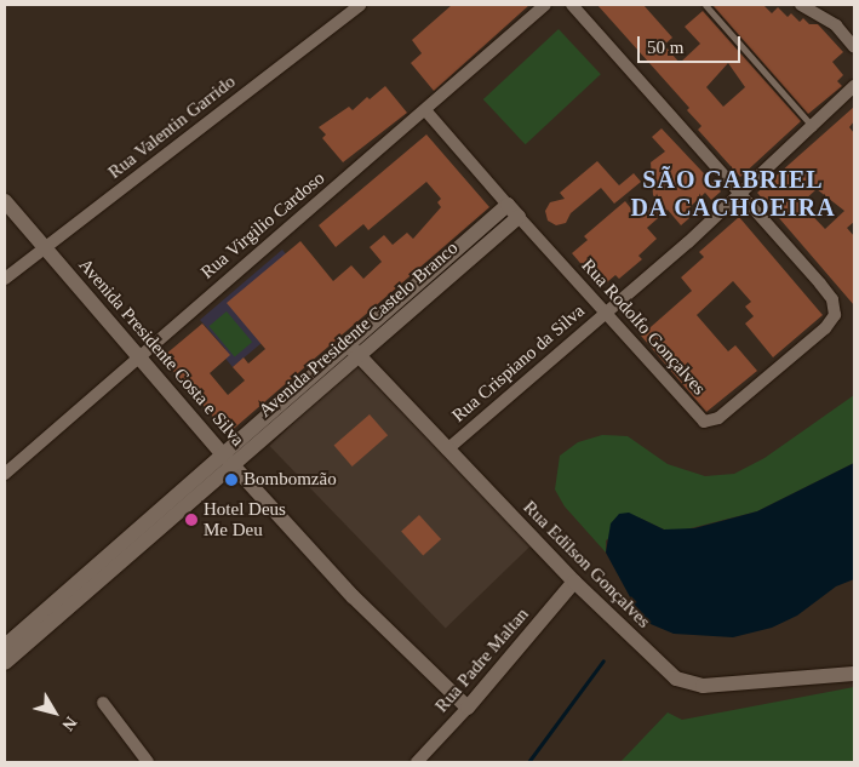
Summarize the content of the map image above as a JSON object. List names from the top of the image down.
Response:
{
  "streets": {
    "street": [
      "Rua Valentin Garrido",
      "Rua Virgilio Cardoso",
      "Rua Rodolfo Gonçalves",
      "Avenida Presidente Castelo Branco",
      "Avenida Presidente Costa e Silva",
      "Rua Crispiano da Silva",
      "Rua Edilson Gonçalves",
      "Rua Padre Maltan"
    ]
  },
  "crossings": [
    ["Rua Valentin Garrido", "Avenida Presidente Costa e Silva"],
    ["Rua Virgilio Cardoso", "Rua Rodolfo Gonçalves"],
    ["Rua Virgilio Cardoso", "Avenida Presidente Costa e Silva"],
    ["Rua Rodolfo Gonçalves", "Avenida Presidente Castelo Branco"],
    ["Rua Rodolfo Gonçalves", "Rua Crispiano da Silva"],
    ["Avenida Presidente Castelo Branco", "Avenida Presidente Costa e Silva"],
    ["Avenida Presidente Castelo Branco", "Rua Edilson Gonçalves"],
    ["Avenida Presidente Costa e Silva", "Rua Padre Maltan"],
    ["Rua Crispiano da Silva", "Rua Edilson Gonçalves"],
    ["Rua Edilson Gonçalves", "Rua Padre Maltan"]
  ],
  "districts": ["SÃO GABRIEL DA CACHOEIRA"],
  "places": ["Bombomzão", "Hotel Deus Me Deu"],
  "scale_bar": "50 m",
  "north": "bottom right"
}
